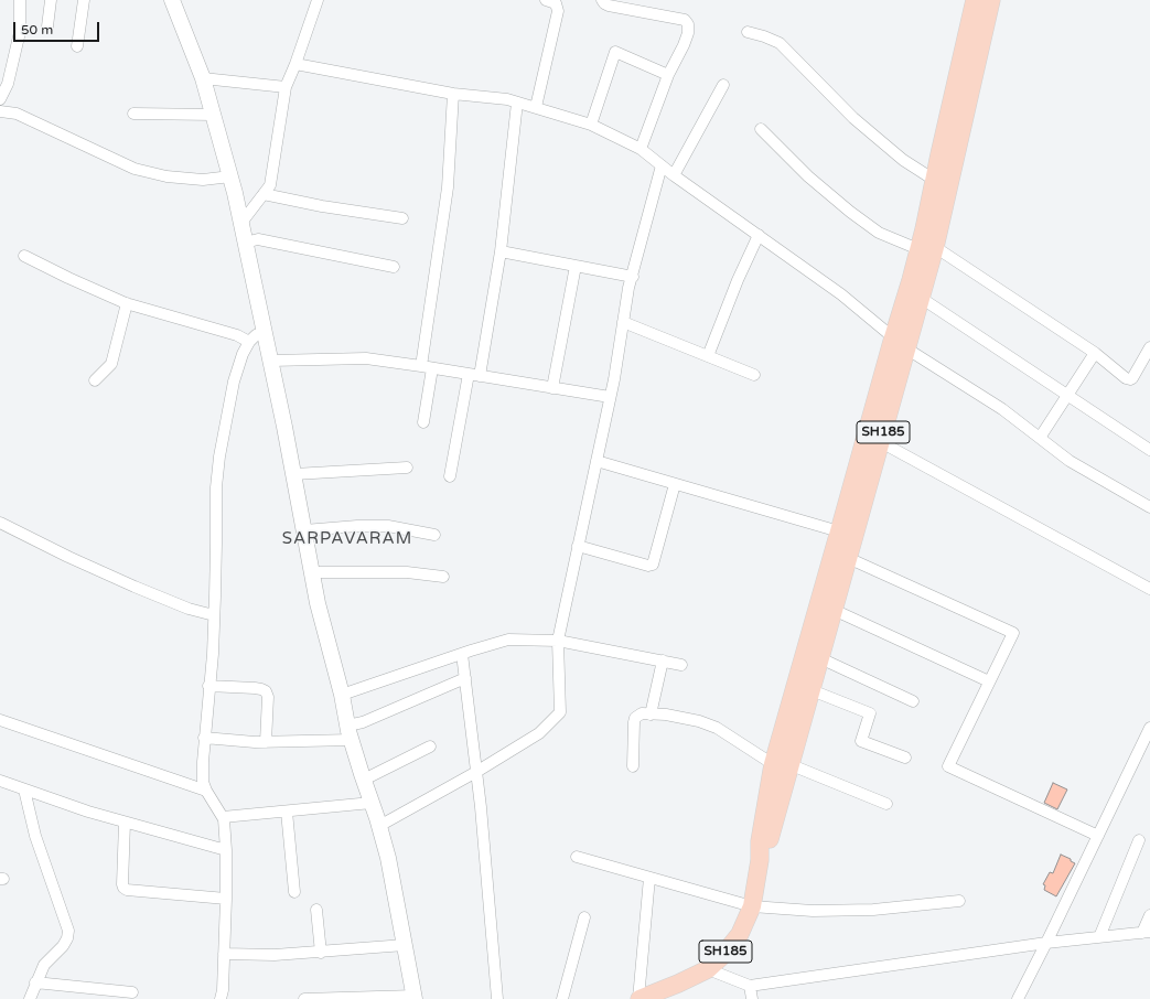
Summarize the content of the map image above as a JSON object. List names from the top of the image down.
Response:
{
  "streets": {
    "main road": ["SH185"]
  },
  "districts": ["SARPAVARAM"],
  "scale_bar": "50 m"
}
